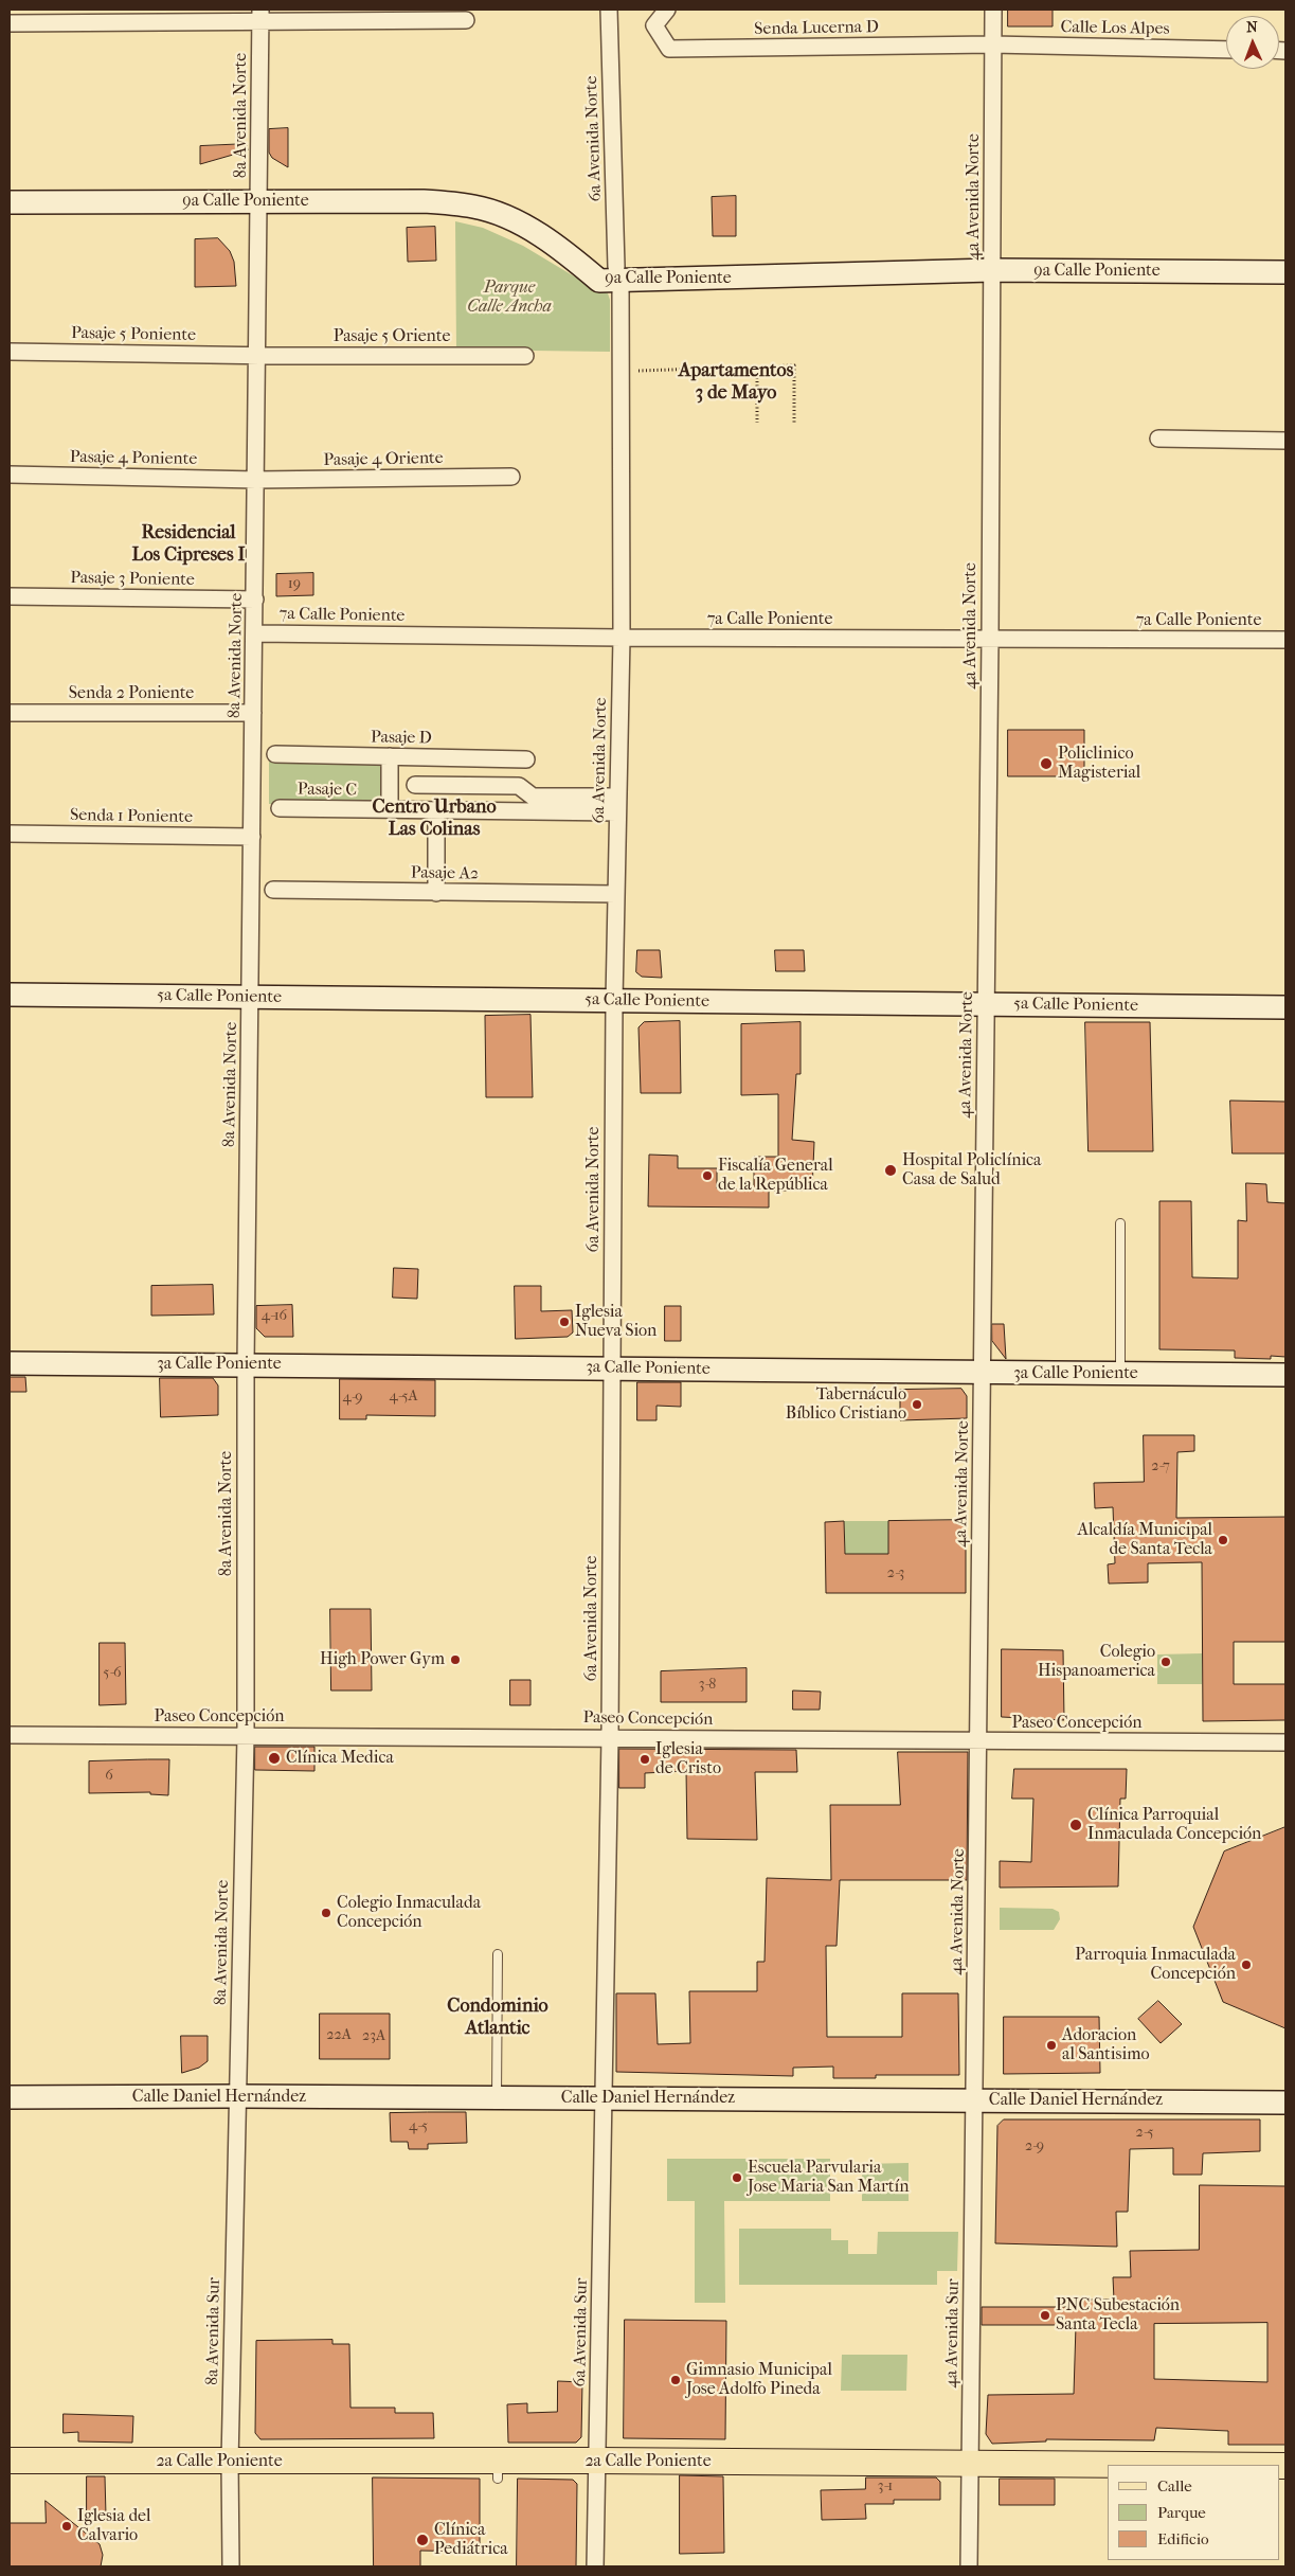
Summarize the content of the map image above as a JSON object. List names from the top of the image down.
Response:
{
  "streets": {
    "main road": [
      "9a Calle Poniente",
      "5a Calle Poniente",
      "3a Calle Poniente",
      "Calle Daniel Hernández",
      "2a Calle Poniente"
    ],
    "street": [
      "Senda Lucerna D",
      "Calle Los Alpes",
      "8a Avenida Norte",
      "6a Avenida Norte",
      "4a Avenida Norte",
      "Pasaje 5 Poniente",
      "Pasaje 5 Oriente",
      "Pasaje 4 Poniente",
      "Pasaje 4 Oriente",
      "Pasaje 3 Poniente",
      "7a Calle Poniente",
      "Senda 2 Poniente",
      "Pasaje D",
      "Pasaje C",
      "Senda 1 Poniente",
      "Pasaje A2",
      "Paseo Concepción",
      "8a Avenida Sur",
      "6a Avenida Sur",
      "4a Avenida Sur"
    ]
  },
  "crossings": [
    ["Senda Lucerna D", "Calle Los Alpes"],
    ["Senda Lucerna D", "4a Avenida Norte"],
    ["Calle Los Alpes", "4a Avenida Norte"],
    ["8a Avenida Norte", "9a Calle Poniente"],
    ["8a Avenida Norte", "Pasaje 5 Poniente"],
    ["8a Avenida Norte", "Pasaje 5 Oriente"],
    ["8a Avenida Norte", "Pasaje 4 Poniente"],
    ["8a Avenida Norte", "Pasaje 4 Oriente"],
    ["8a Avenida Norte", "Pasaje 3 Poniente"],
    ["8a Avenida Norte", "7a Calle Poniente"],
    ["8a Avenida Norte", "Senda 2 Poniente"],
    ["8a Avenida Norte", "Senda 1 Poniente"],
    ["8a Avenida Norte", "5a Calle Poniente"],
    ["8a Avenida Norte", "3a Calle Poniente"],
    ["8a Avenida Norte", "Paseo Concepción"],
    ["8a Avenida Norte", "Calle Daniel Hernández"],
    ["8a Avenida Norte", "8a Avenida Sur"],
    ["6a Avenida Norte", "9a Calle Poniente"],
    ["6a Avenida Norte", "7a Calle Poniente"],
    ["6a Avenida Norte", "Pasaje C"],
    ["6a Avenida Norte", "Pasaje A2"],
    ["6a Avenida Norte", "5a Calle Poniente"],
    ["6a Avenida Norte", "3a Calle Poniente"],
    ["6a Avenida Norte", "Paseo Concepción"],
    ["6a Avenida Norte", "Calle Daniel Hernández"],
    ["6a Avenida Norte", "6a Avenida Sur"],
    ["4a Avenida Norte", "9a Calle Poniente"],
    ["4a Avenida Norte", "7a Calle Poniente"],
    ["4a Avenida Norte", "5a Calle Poniente"],
    ["4a Avenida Norte", "3a Calle Poniente"],
    ["4a Avenida Norte", "Paseo Concepción"],
    ["4a Avenida Norte", "Calle Daniel Hernández"],
    ["4a Avenida Norte", "4a Avenida Sur"],
    ["Pasaje 5 Poniente", "Pasaje 5 Oriente"],
    ["Pasaje 4 Poniente", "Pasaje 4 Oriente"],
    ["Calle Daniel Hernández", "8a Avenida Sur"],
    ["Calle Daniel Hernández", "6a Avenida Sur"],
    ["Calle Daniel Hernández", "4a Avenida Sur"],
    ["8a Avenida Sur", "2a Calle Poniente"],
    ["6a Avenida Sur", "2a Calle Poniente"],
    ["4a Avenida Sur", "2a Calle Poniente"]
  ],
  "districts": [
    "Apartamentos 3 de Mayo",
    "Residencial Los Cipreses I",
    "Centro Urbano Las Colinas",
    "Condominio Atlantic"
  ],
  "parks": ["Parque Calle Ancha"],
  "places": [
    "Policlinico Magisterial",
    "Hospital Policlínica Casa de Salud",
    "Fiscalía General de la República",
    "Iglesia Nueva Sion",
    "Tabernáculo Bíblico Cristiano",
    "Alcaldía Municipal de Santa Tecla",
    "High Power Gym",
    "Colegio Hispanoamerica",
    "Clínica Medica",
    "Iglesia de Cristo",
    "Clínica Parroquial Inmaculada Concepción",
    "Colegio Inmaculada Concepción",
    "Parroquia Inmaculada Concepción",
    "Adoracion al Santisimo",
    "Escuela Parvularia Jose Maria San Martín",
    "PNC Subestación Santa Tecla",
    "Gimnasio Municipal Jose Adolfo Pineda",
    "Iglesia del Calvario",
    "Clínica Pediátrica"
  ],
  "house_numbers": [
    "19",
    "4-16",
    "4-5A",
    "4-9",
    "2-7",
    "2-3",
    "5-6",
    "3-8",
    "6",
    "22A",
    "23A",
    "4-5",
    "2-5",
    "2-9",
    "3-1"
  ],
  "legend": ["Calle", "Parque", "Edificio"],
  "north": "top"
}
